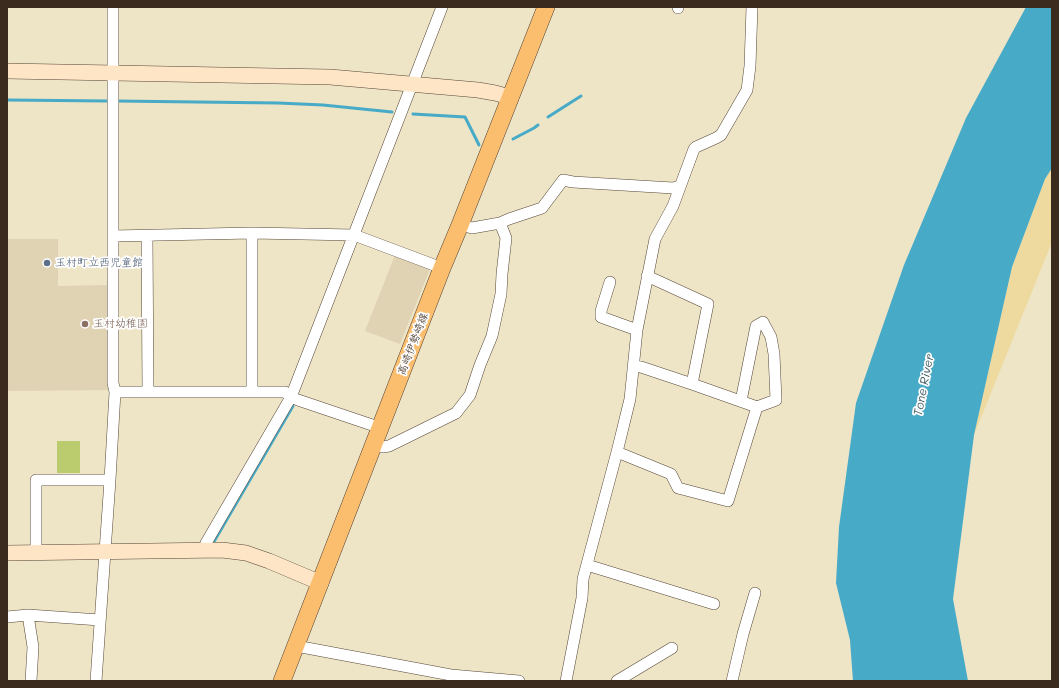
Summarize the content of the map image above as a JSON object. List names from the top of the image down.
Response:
{
  "streets": {
    "main road": ["高崎伊勢崎線"]
  },
  "water": ["Tone River"],
  "places": ["玉村町立西児童館", "玉村幼稚園"]
}
